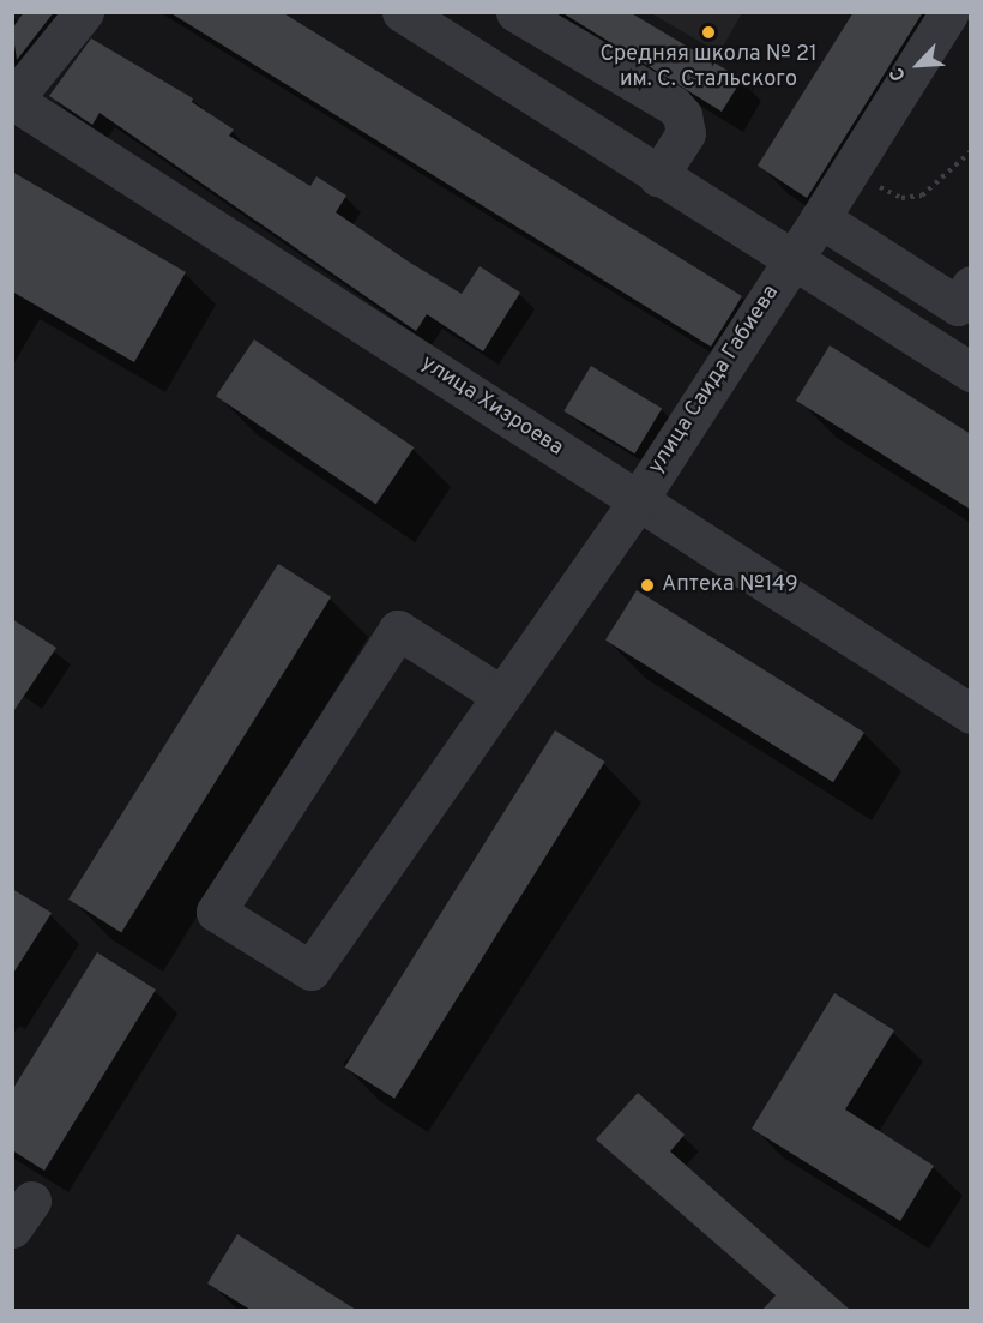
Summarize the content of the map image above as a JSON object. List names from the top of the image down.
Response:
{
  "streets": {
    "street": ["улица Саида Габиева", "улица Хизроева"]
  },
  "crossings": [
    ["улица Саида Габиева", "улица Хизроева"]
  ],
  "places": ["Средняя школа № 21 им. С. Стальского", "Аптека №149"],
  "north": "bottom left"
}
